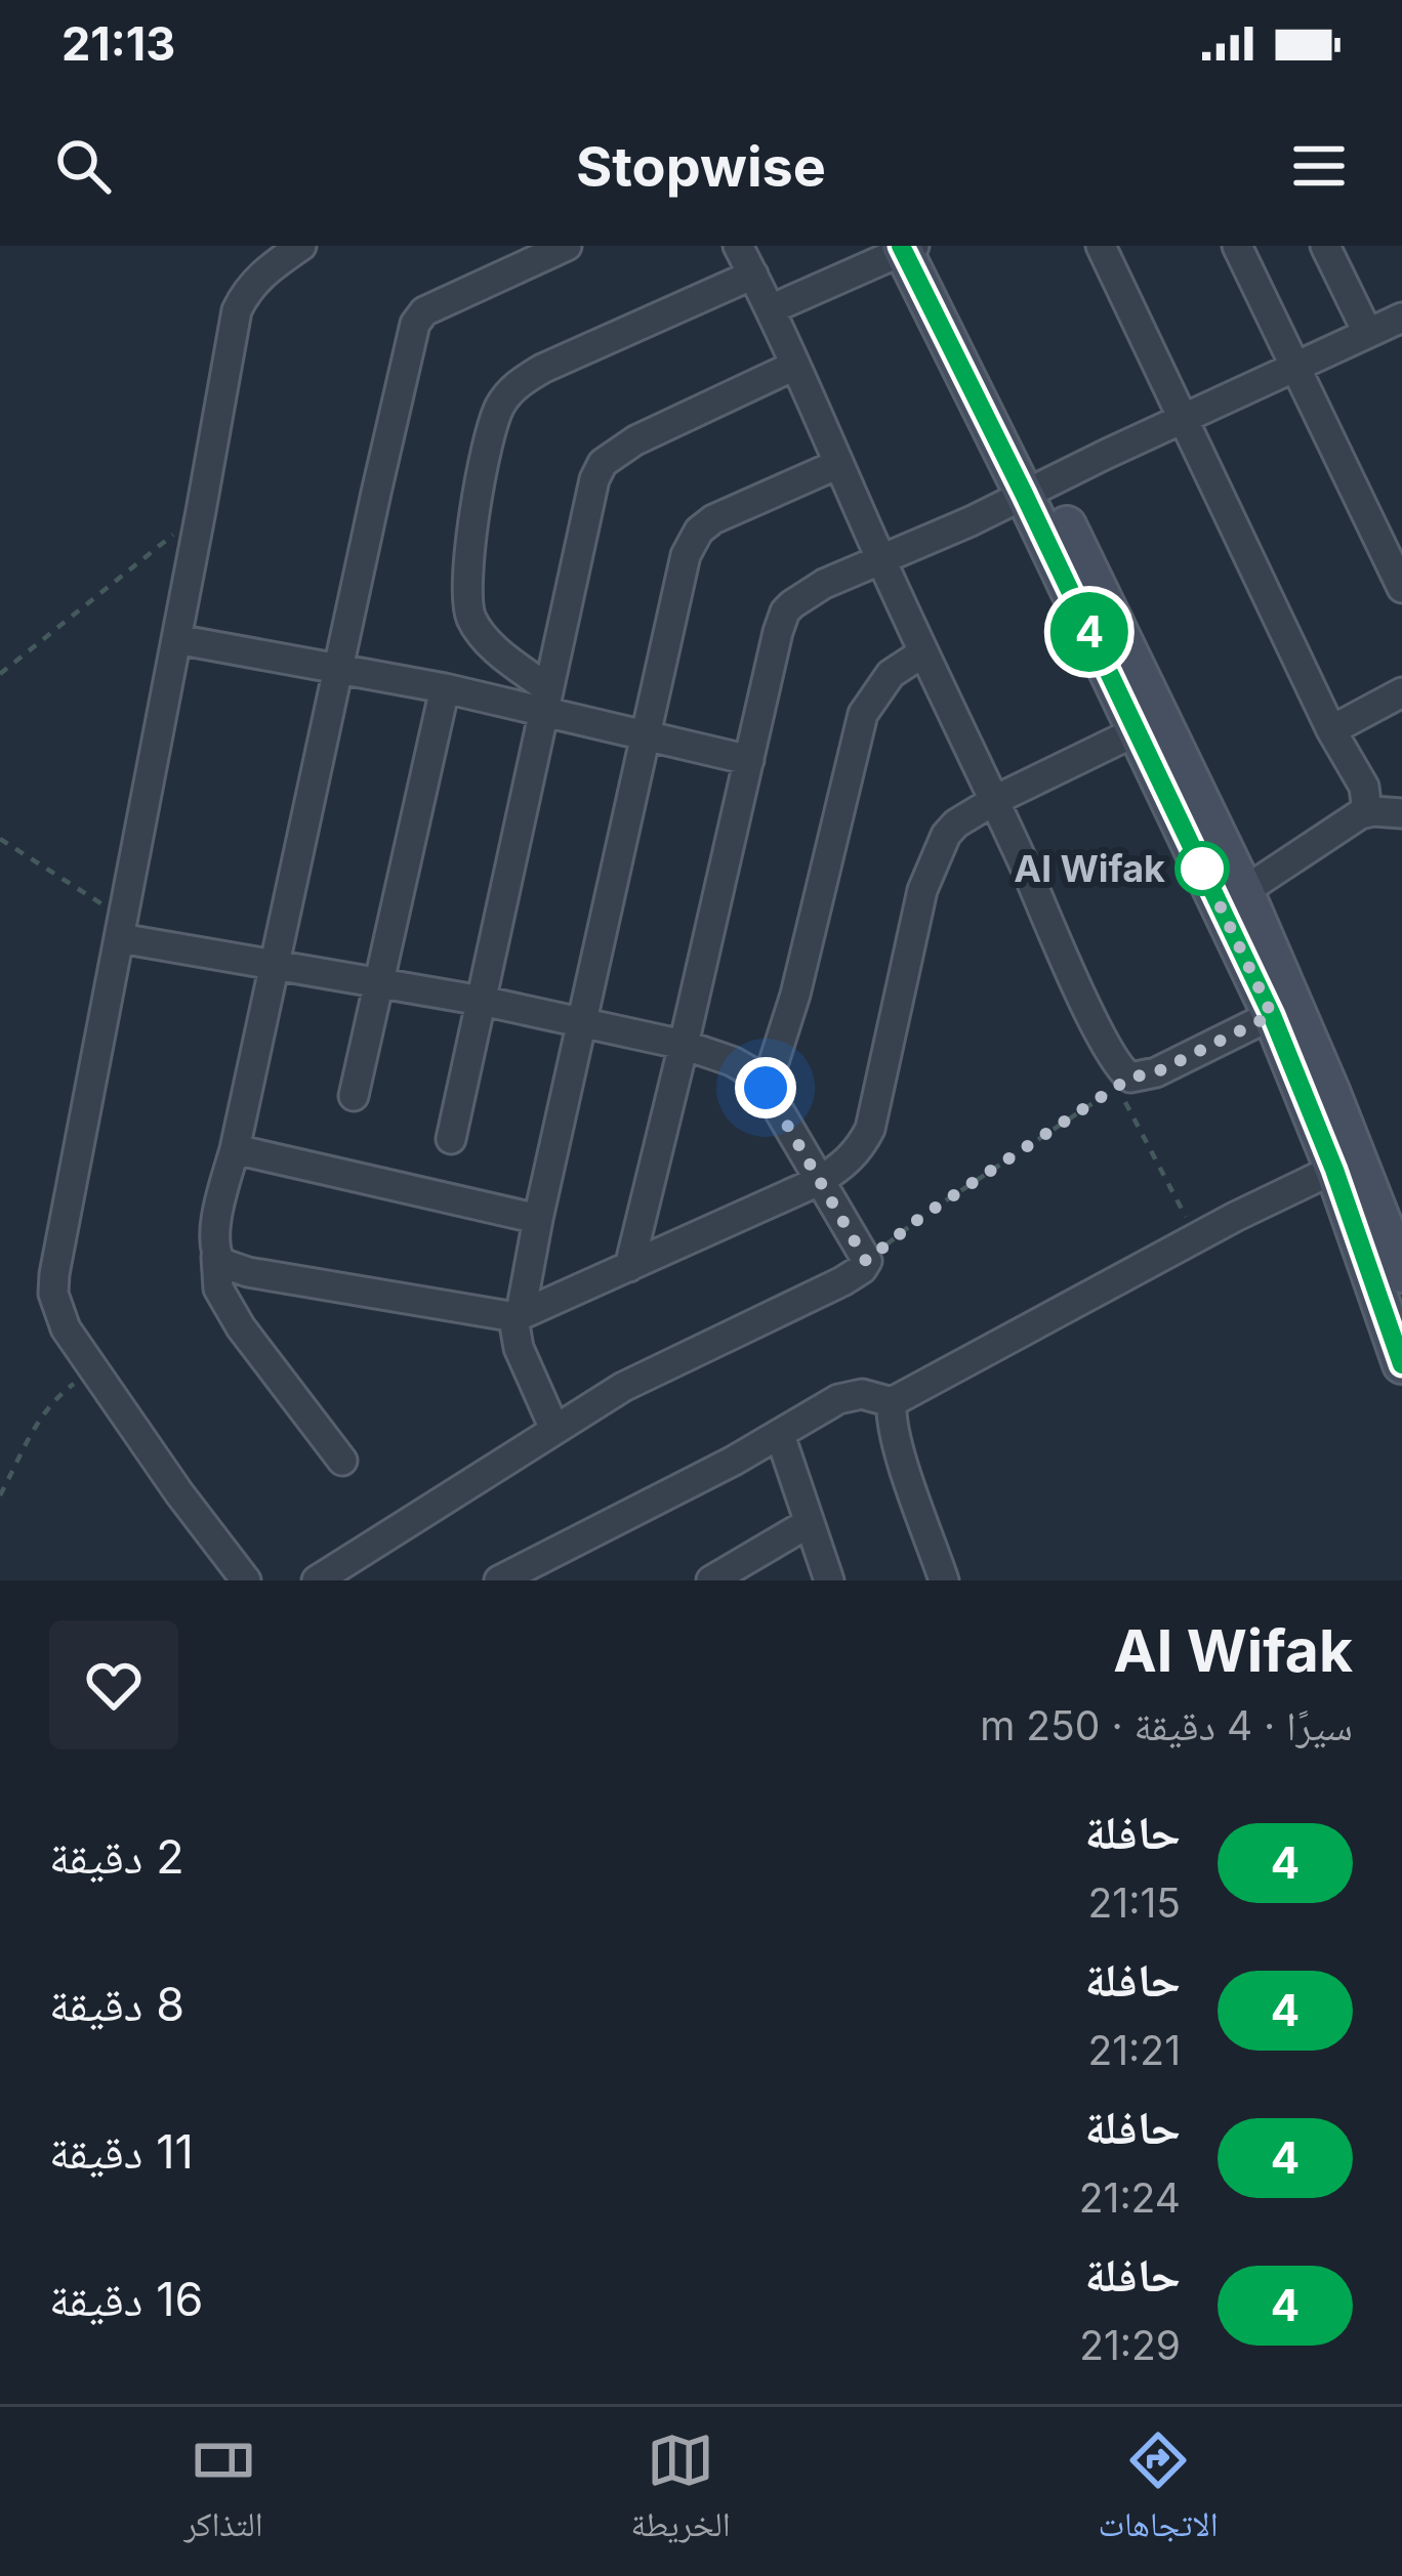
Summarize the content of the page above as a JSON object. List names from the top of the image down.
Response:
{
  "places": ["Al Wifak"],
  "lines": ["bus line 4"],
  "page": {
    "status": "21:13",
    "header": "Stopwise",
    "on_map": "4",
    "heading": ["Al Wifak", "سيرًا · 4 دقيقة · 250 m"],
    "list": [
      {
        "mark": "4",
        "name": "حافلة",
        "note": "21:15",
        "value": "2 دقيقة"
      },
      {
        "mark": "4",
        "name": "حافلة",
        "note": "21:21",
        "value": "8 دقيقة"
      },
      {
        "mark": "4",
        "name": "حافلة",
        "note": "21:24",
        "value": "11 دقيقة"
      },
      {
        "mark": "4",
        "name": "حافلة",
        "note": "21:29",
        "value": "16 دقيقة"
      }
    ],
    "tabs": ["الاتجاهات", "الخريطة", "التذاكر"]
  }
}
